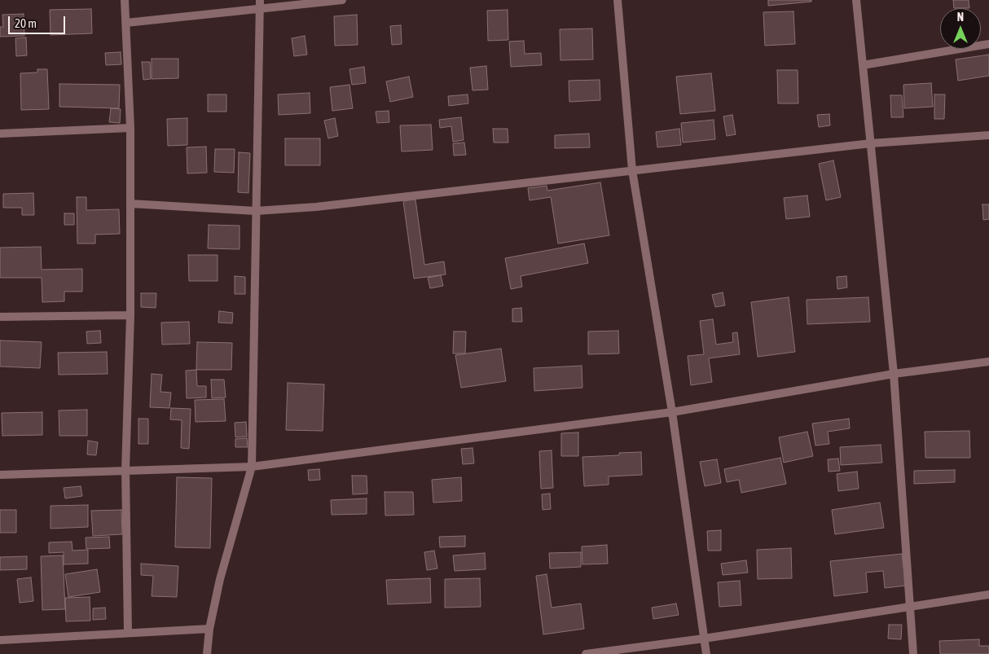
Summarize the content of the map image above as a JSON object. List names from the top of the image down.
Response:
{
  "scale_bar": "20 m",
  "north": "top"
}
